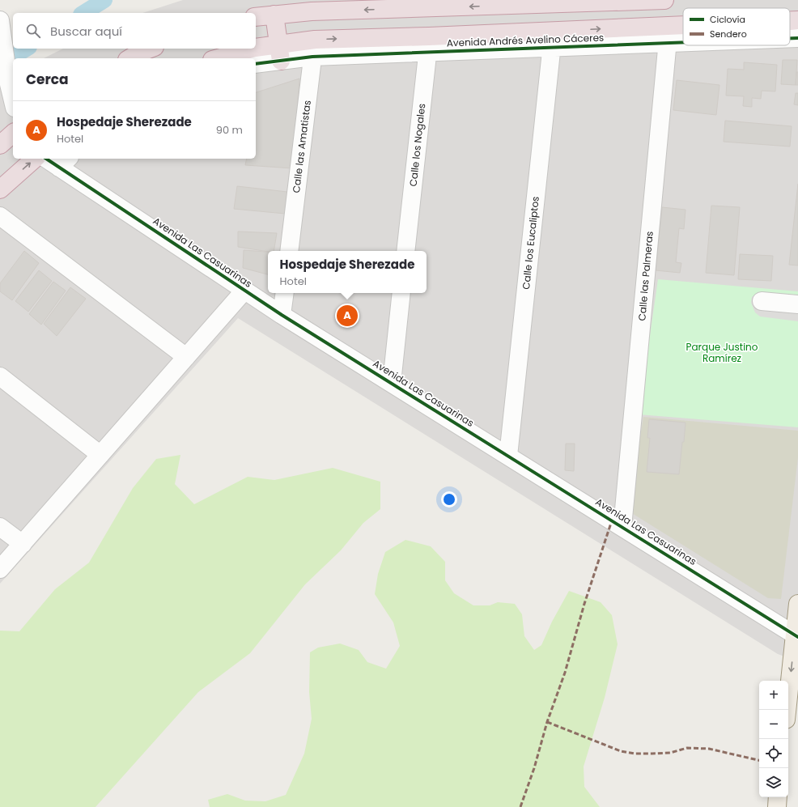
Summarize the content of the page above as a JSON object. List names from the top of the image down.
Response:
{
  "streets": {
    "highway": ["Avenida Andrés Avelino Cáceres"],
    "street": [
      "Calle los Nogales",
      "Calle las Amatistas",
      "Calle los Eucaliptos",
      "Avenida Las Casuarinas",
      "Calle las Palmeras"
    ]
  },
  "crossings": [
    ["Avenida Andrés Avelino Cáceres", "Calle los Nogales"],
    ["Avenida Andrés Avelino Cáceres", "Calle las Amatistas"],
    ["Avenida Andrés Avelino Cáceres", "Calle los Eucaliptos"],
    ["Avenida Andrés Avelino Cáceres", "Calle las Palmeras"],
    ["Calle los Eucaliptos", "Avenida Las Casuarinas"],
    ["Avenida Las Casuarinas", "Calle las Palmeras"]
  ],
  "parks": ["Parque Justino Ramírez"],
  "legend": ["Ciclovía", "Sendero"],
  "page": {
    "search": "Buscar aquí",
    "heading": "Cerca",
    "list": [
      {
        "mark": "A",
        "name": "Hospedaje Sherezade",
        "note": "Hotel",
        "value": "90 m"
      }
    ],
    "popup": ["Hospedaje Sherezade", "Hotel"],
    "pins": "A",
    "map_buttons": ["+", "−"]
  }
}
